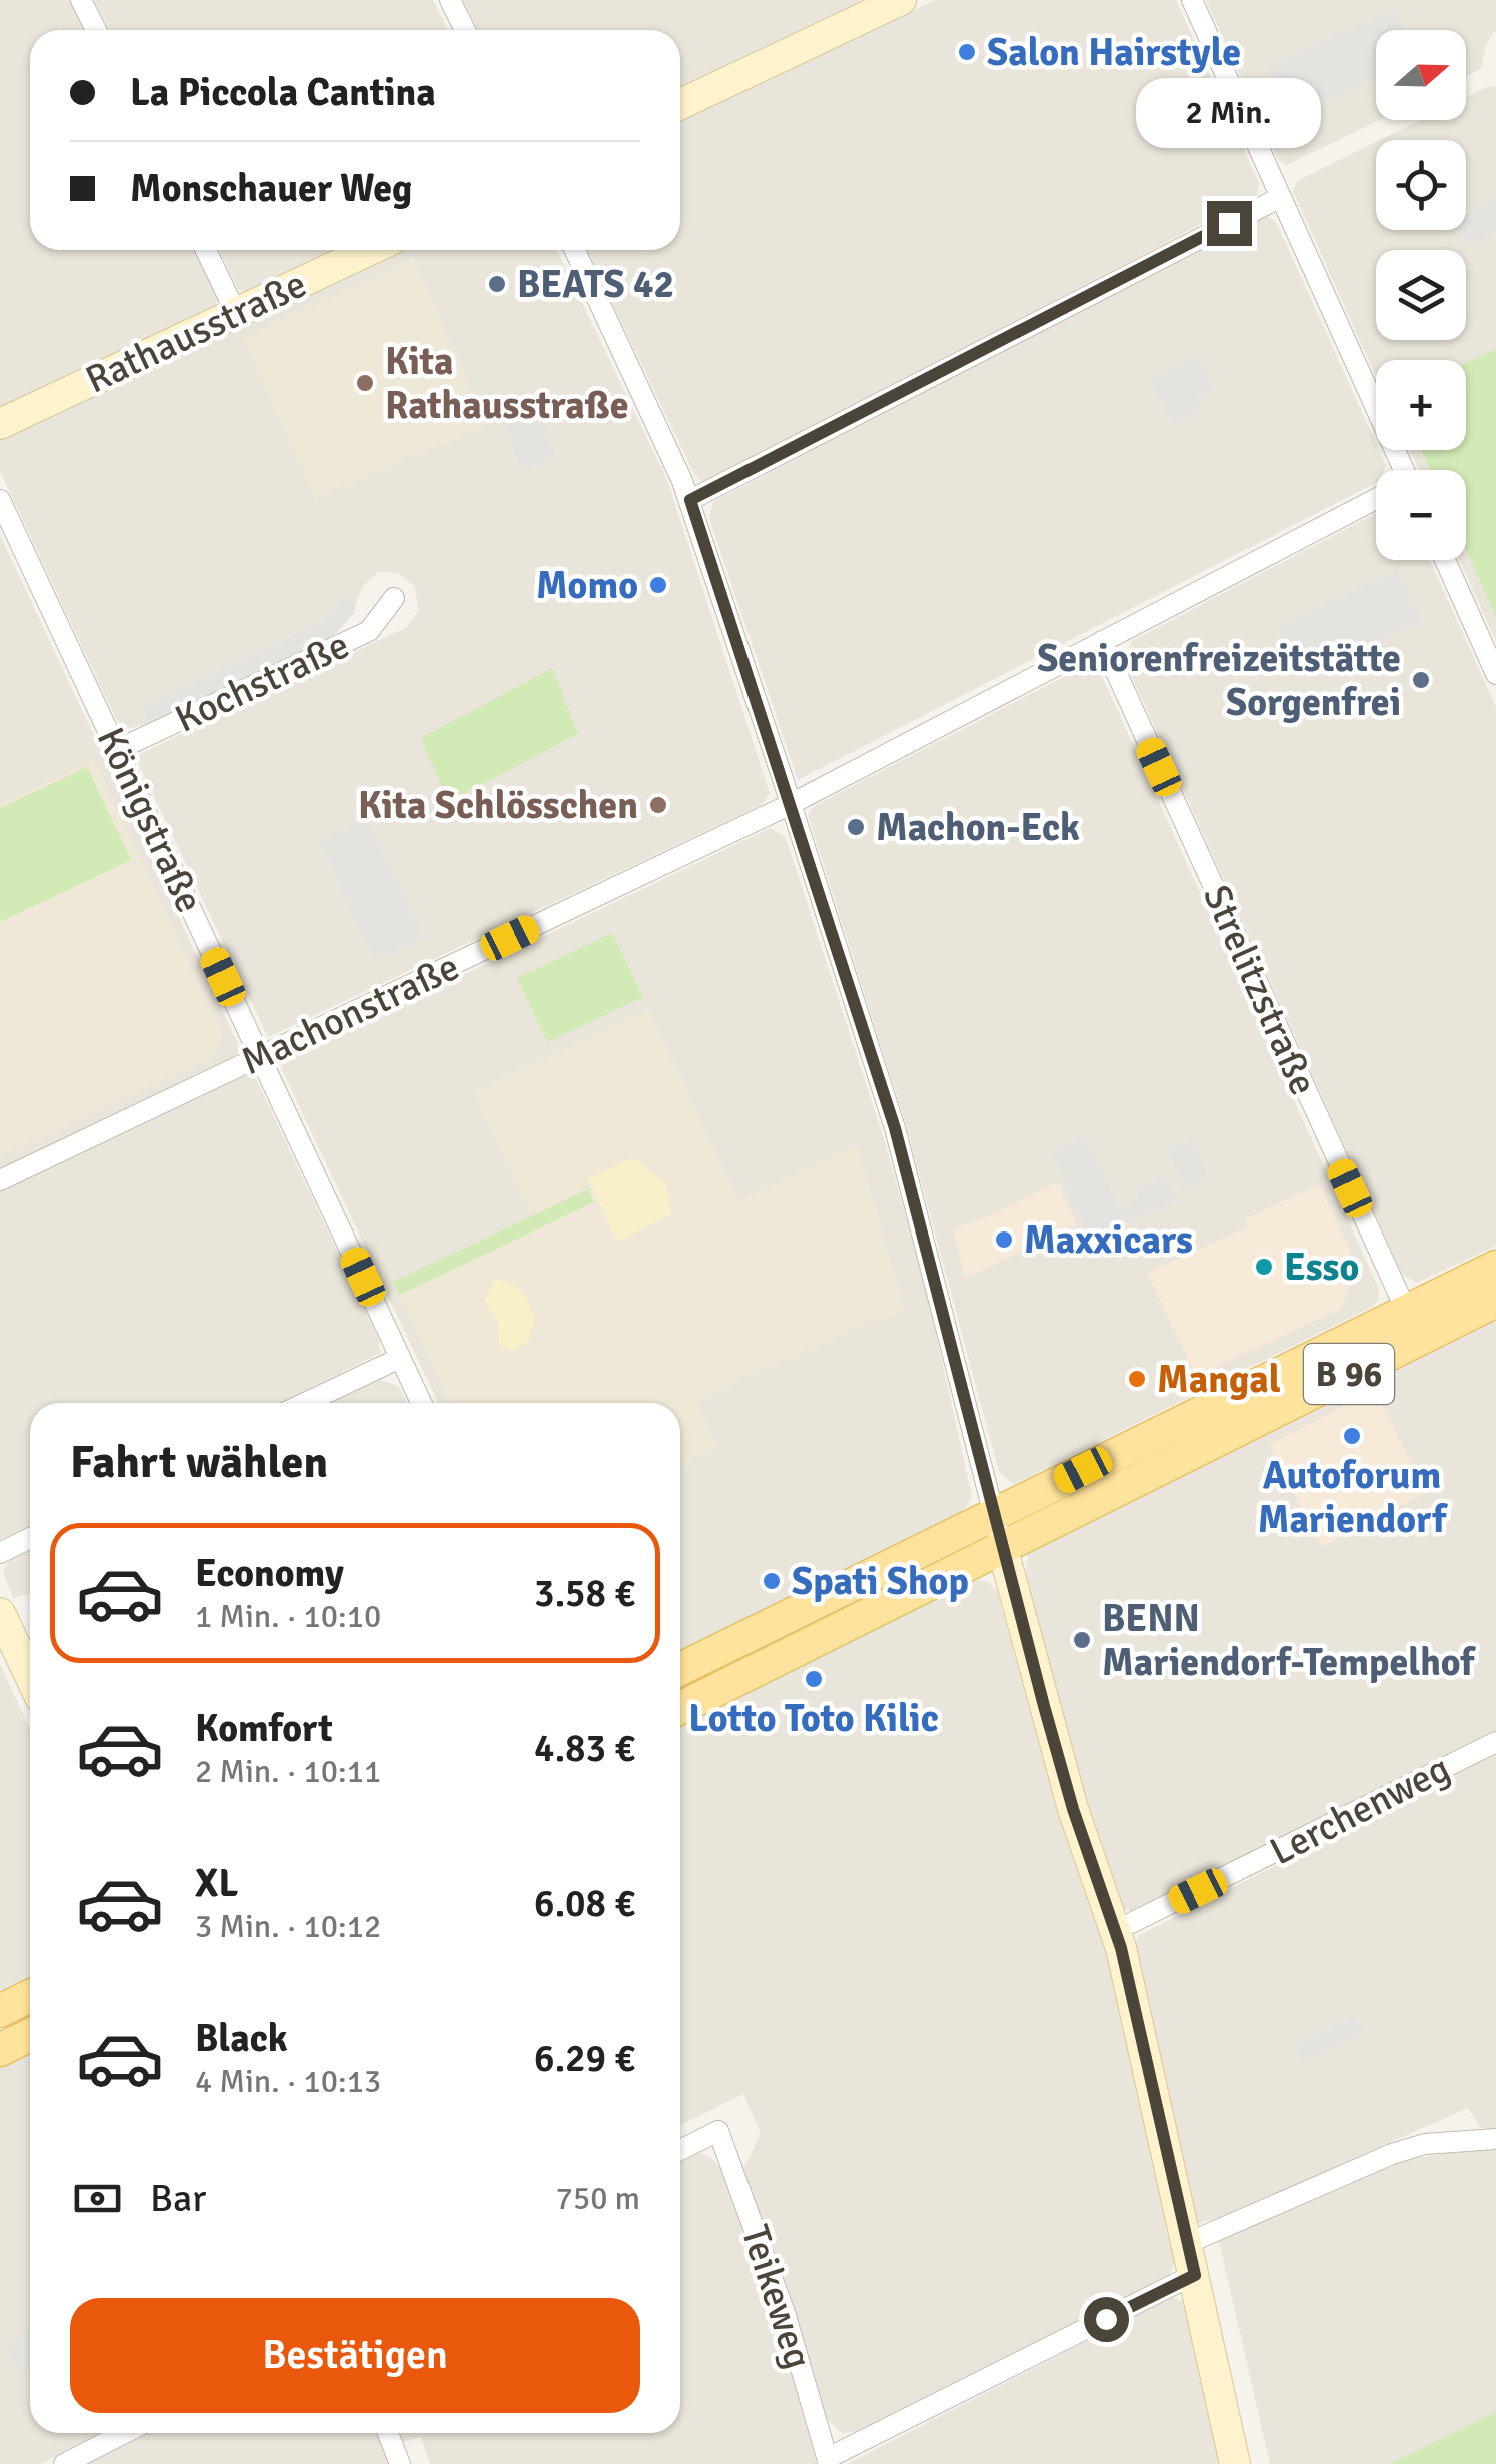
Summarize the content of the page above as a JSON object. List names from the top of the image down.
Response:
{
  "streets": {
    "main road": ["B 96"],
    "street": [
      "Rathausstraße",
      "Kochstraße",
      "Königstraße",
      "Strelitzstraße",
      "Machonstraße",
      "Lerchenweg",
      "Teikeweg"
    ]
  },
  "crossings": [
    ["Kochstraße", "Königstraße"],
    ["Königstraße", "Machonstraße"],
    ["Strelitzstraße", "Machonstraße"],
    ["Strelitzstraße", "B 96"]
  ],
  "places": [
    "Salon Hairstyle",
    "BEATS 42",
    "Kita Rathausstraße",
    "Momo",
    "Seniorenfreizeitstätte Sorgenfrei",
    "Kita Schlösschen",
    "Machon-Eck",
    "Maxxicars",
    "Esso",
    "Mangal",
    "Autoforum Mariendorf",
    "Spati Shop",
    "BENN Mariendorf-Tempelhof",
    "Lotto Toto Kilic"
  ],
  "north": "right",
  "page": {
    "map_buttons": ["+", "−"],
    "banner": ["La Piccola Cantina", "Monschauer Weg"],
    "bubble": "2 Min.",
    "heading": "Fahrt wählen",
    "list": [
      {
        "name": "Economy",
        "note": "1 Min. · 10:10",
        "value": "3.58 €"
      },
      {
        "name": "Komfort",
        "note": "2 Min. · 10:11",
        "value": "4.83 €"
      },
      {
        "name": "XL",
        "note": "3 Min. · 10:12",
        "value": "6.08 €"
      },
      {
        "name": "Black",
        "note": "4 Min. · 10:13",
        "value": "6.29 €"
      }
    ],
    "pay": ["Bar", "750 m"],
    "buttons": "Bestätigen"
  }
}
